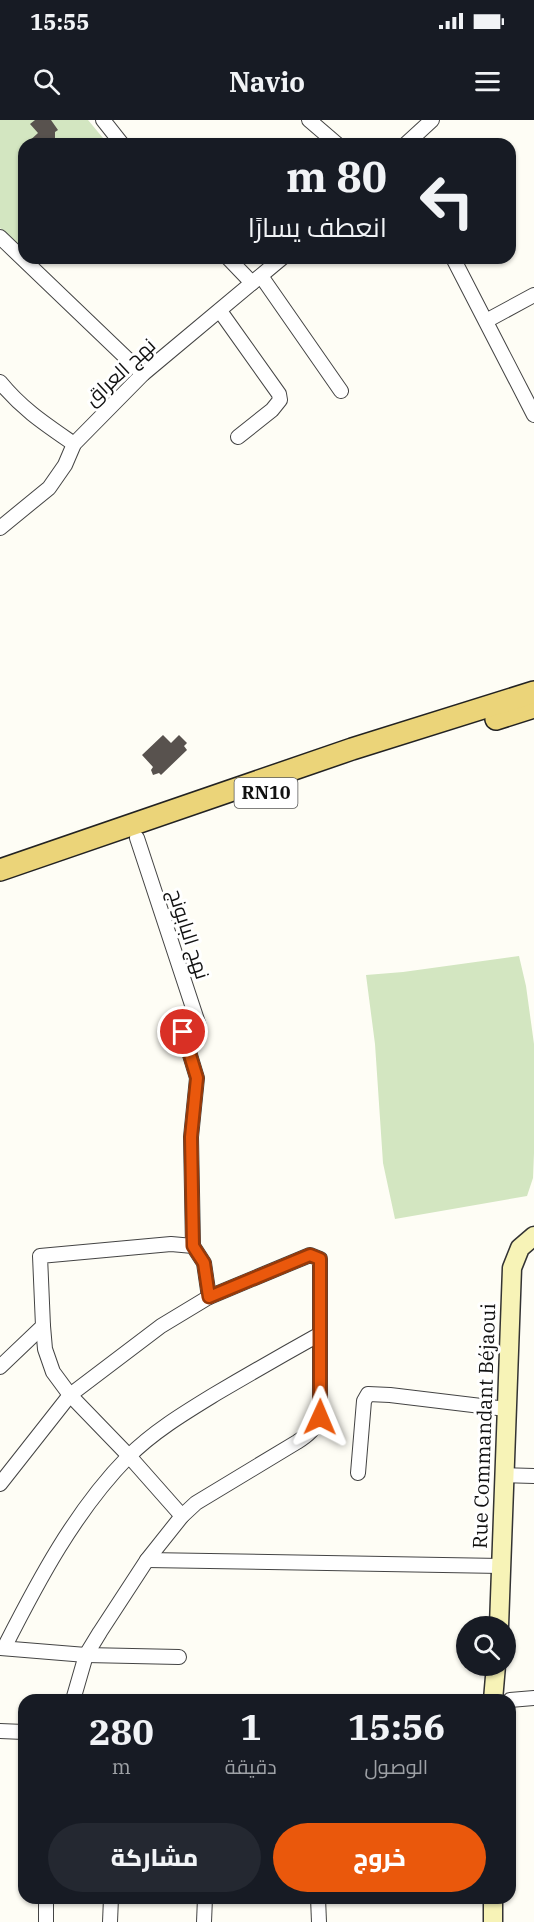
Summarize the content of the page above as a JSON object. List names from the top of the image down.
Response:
{
  "streets": {
    "main road": ["RN10"],
    "street": ["نهج العراق", "نهج البابونج", "Rue Commandant Béjaoui"]
  },
  "crossings": [
    ["RN10", "نهج البابونج"]
  ],
  "page": {
    "status": "15:55",
    "header": "Navio",
    "turn": ["80 m", "انعطف يسارًا"],
    "eta": [
      "15:56",
      "الوصول",
      "1",
      "دقيقة",
      "280",
      "m"
    ],
    "buttons": ["خروج", "مشاركة"]
  }
}
